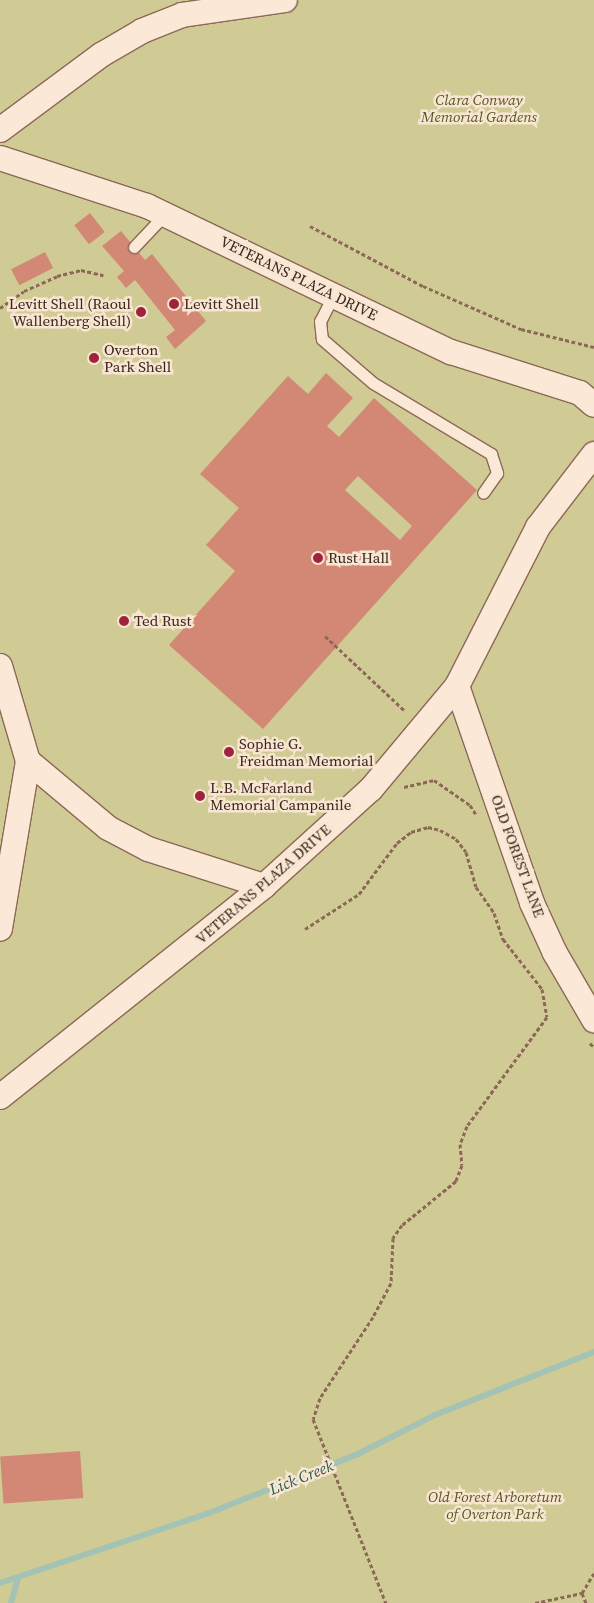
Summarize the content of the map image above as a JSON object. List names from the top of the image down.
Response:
{
  "streets": {
    "street": ["VETERANS PLAZA DRIVE", "OLD FOREST LANE"]
  },
  "crossings": [
    ["VETERANS PLAZA DRIVE", "OLD FOREST LANE"]
  ],
  "water": ["Lick Creek"],
  "parks": ["Clara Conway Memorial Gardens", "Old Forest Arboretum of Overton Park"],
  "places": [
    "Levitt Shell",
    "Levitt Shell (Raoul Wallenberg Shell)",
    "Overton Park Shell",
    "Rust Hall",
    "Ted Rust",
    "Sophie G. Freidman Memorial",
    "L.B. McFarland Memorial Campanile"
  ]
}
